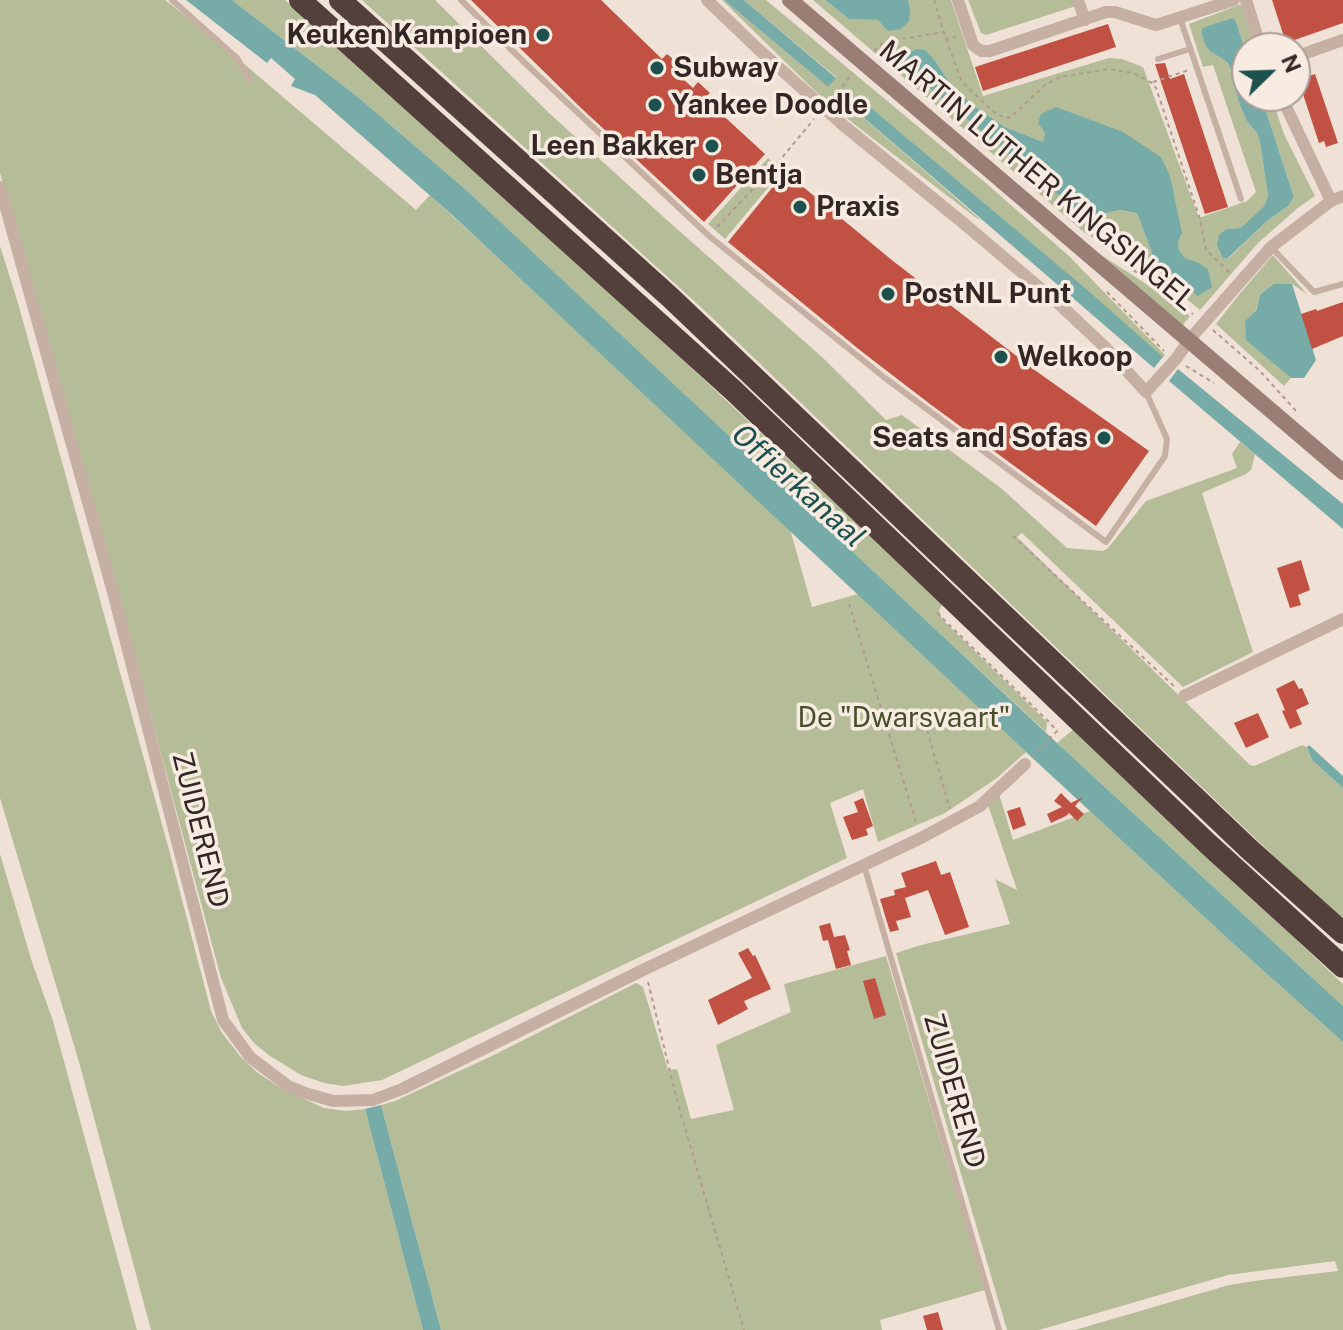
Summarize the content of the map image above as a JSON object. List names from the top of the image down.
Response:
{
  "streets": {
    "street": ["MARTIN LUTHER KINGSINGEL", "ZUIDEREND"]
  },
  "water": ["Offierkanaal"],
  "parks": ["De \"Dwarsvaart\""],
  "places": [
    "Keuken Kampioen",
    "Subway",
    "Yankee Doodle",
    "Leen Bakker",
    "Bentja",
    "Praxis",
    "PostNL Punt",
    "Welkoop",
    "Seats and Sofas"
  ],
  "north": "top right"
}
